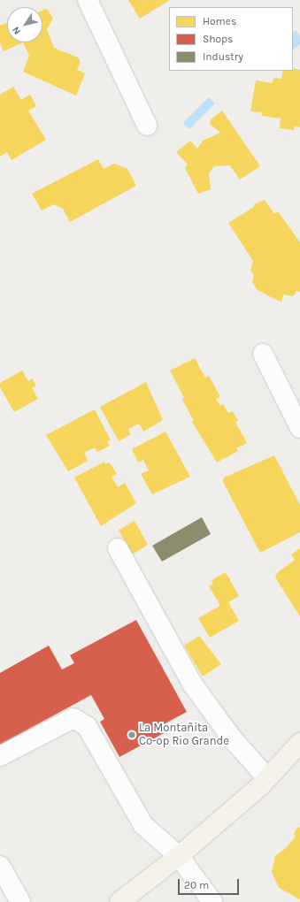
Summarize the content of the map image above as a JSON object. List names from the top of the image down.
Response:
{
  "places": ["La Montañita Co-op Rio Grande"],
  "legend": ["Homes", "Shops", "Industry"],
  "scale_bar": "20 m",
  "north": "bottom left"
}
